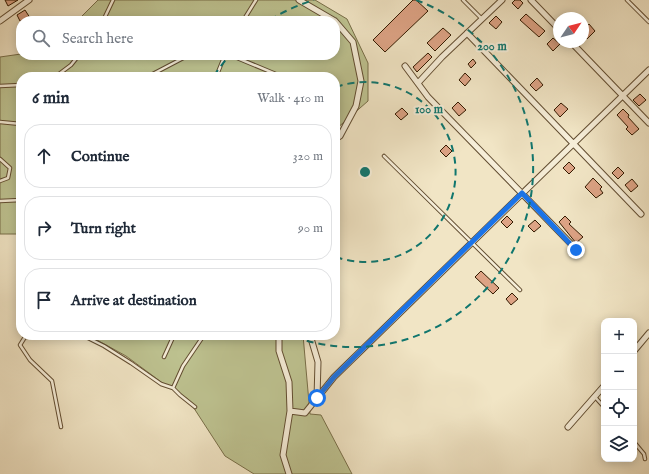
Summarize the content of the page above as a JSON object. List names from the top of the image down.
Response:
{
  "north": "top right",
  "page": {
    "search": "Search here",
    "heading": ["6 min", "Walk · 410 m"],
    "list": [
      ["Continue", "320 m"],
      ["Turn right", "90 m"],
      "Arrive at destination"
    ],
    "map_buttons": ["+", "−"]
  },
  "rings": ["200 m", "100 m"]
}
